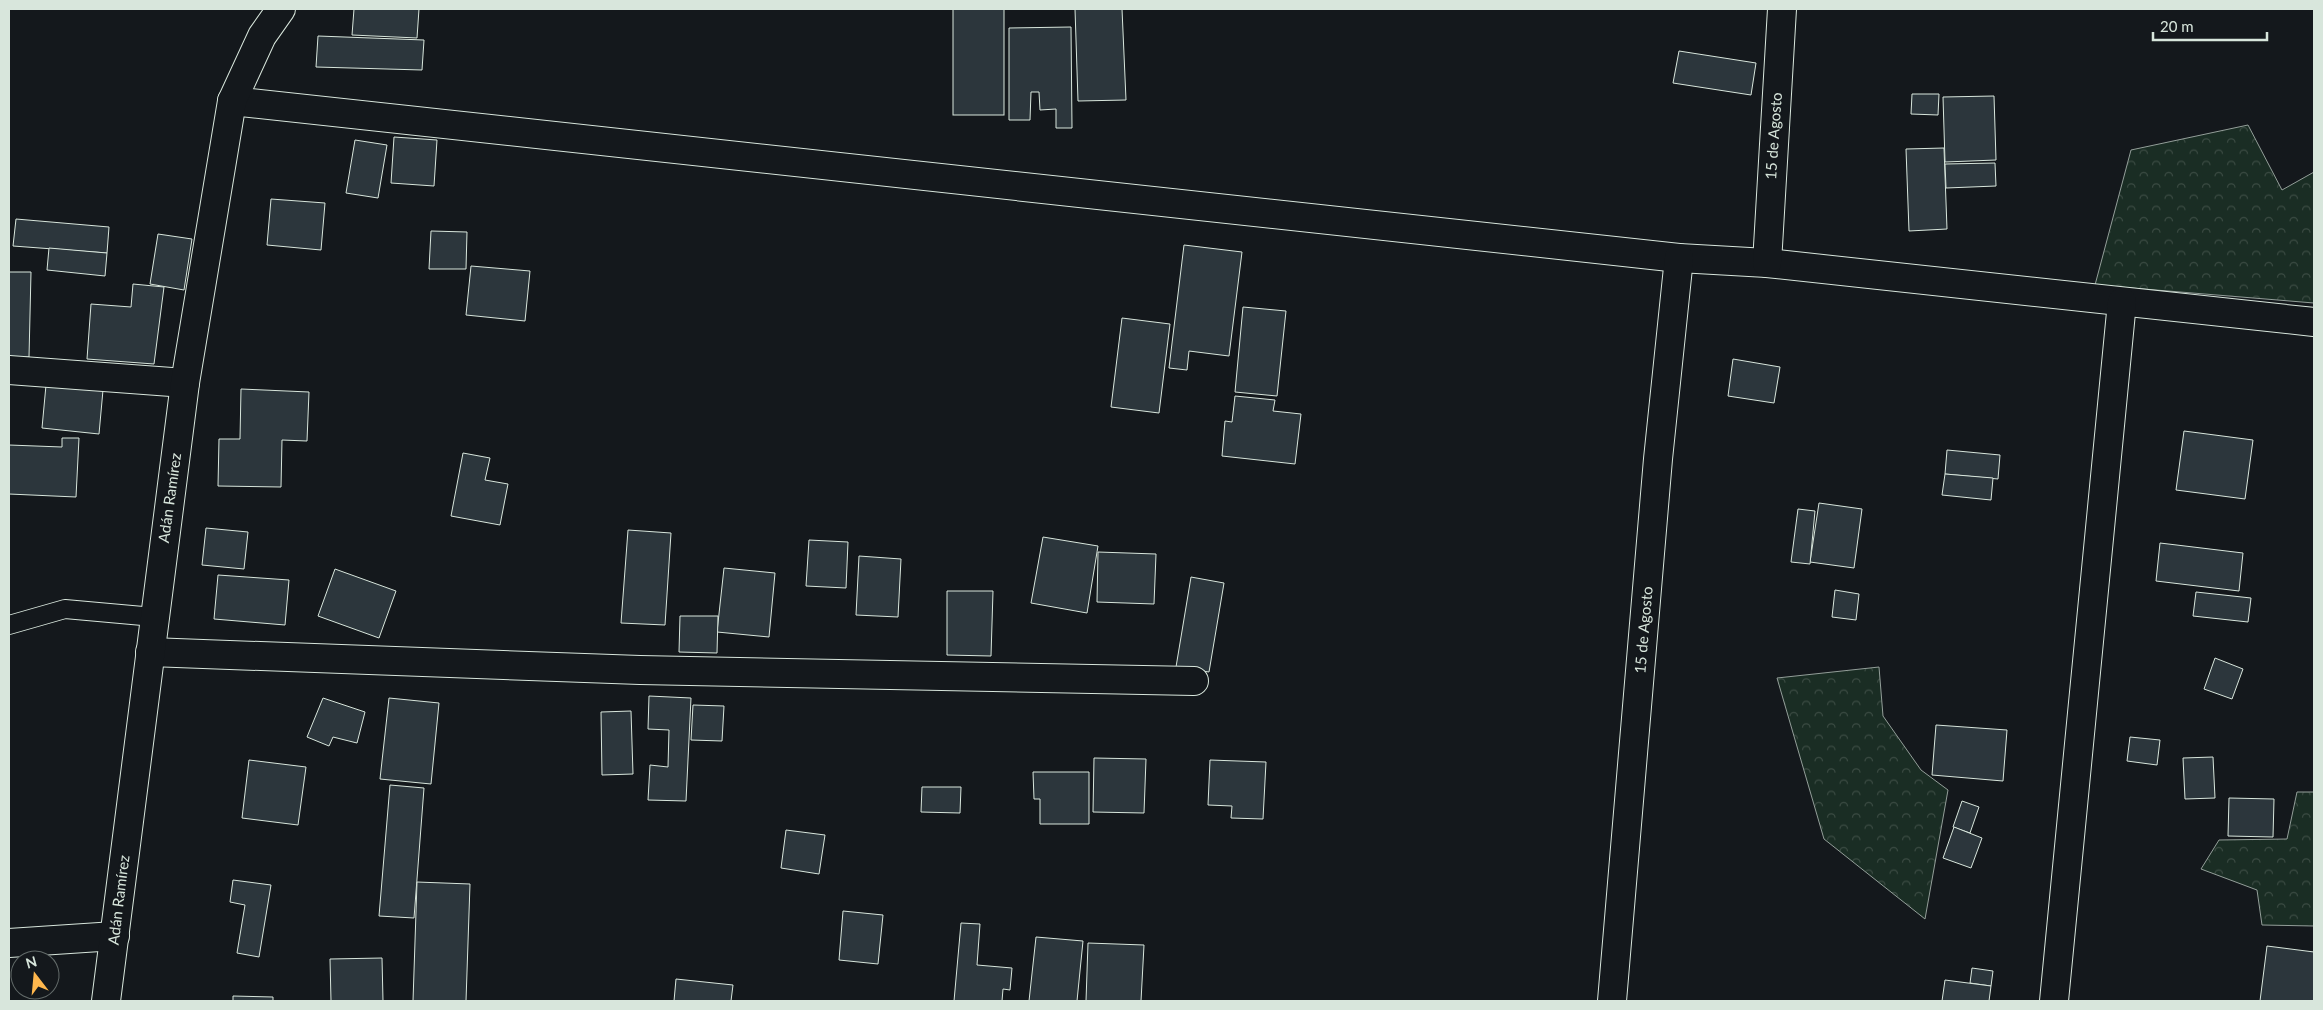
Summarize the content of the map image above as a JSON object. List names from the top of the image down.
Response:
{
  "streets": {
    "street": ["15 de Agosto", "Adán Ramírez"]
  },
  "scale_bar": "20 m",
  "north": "top"
}
